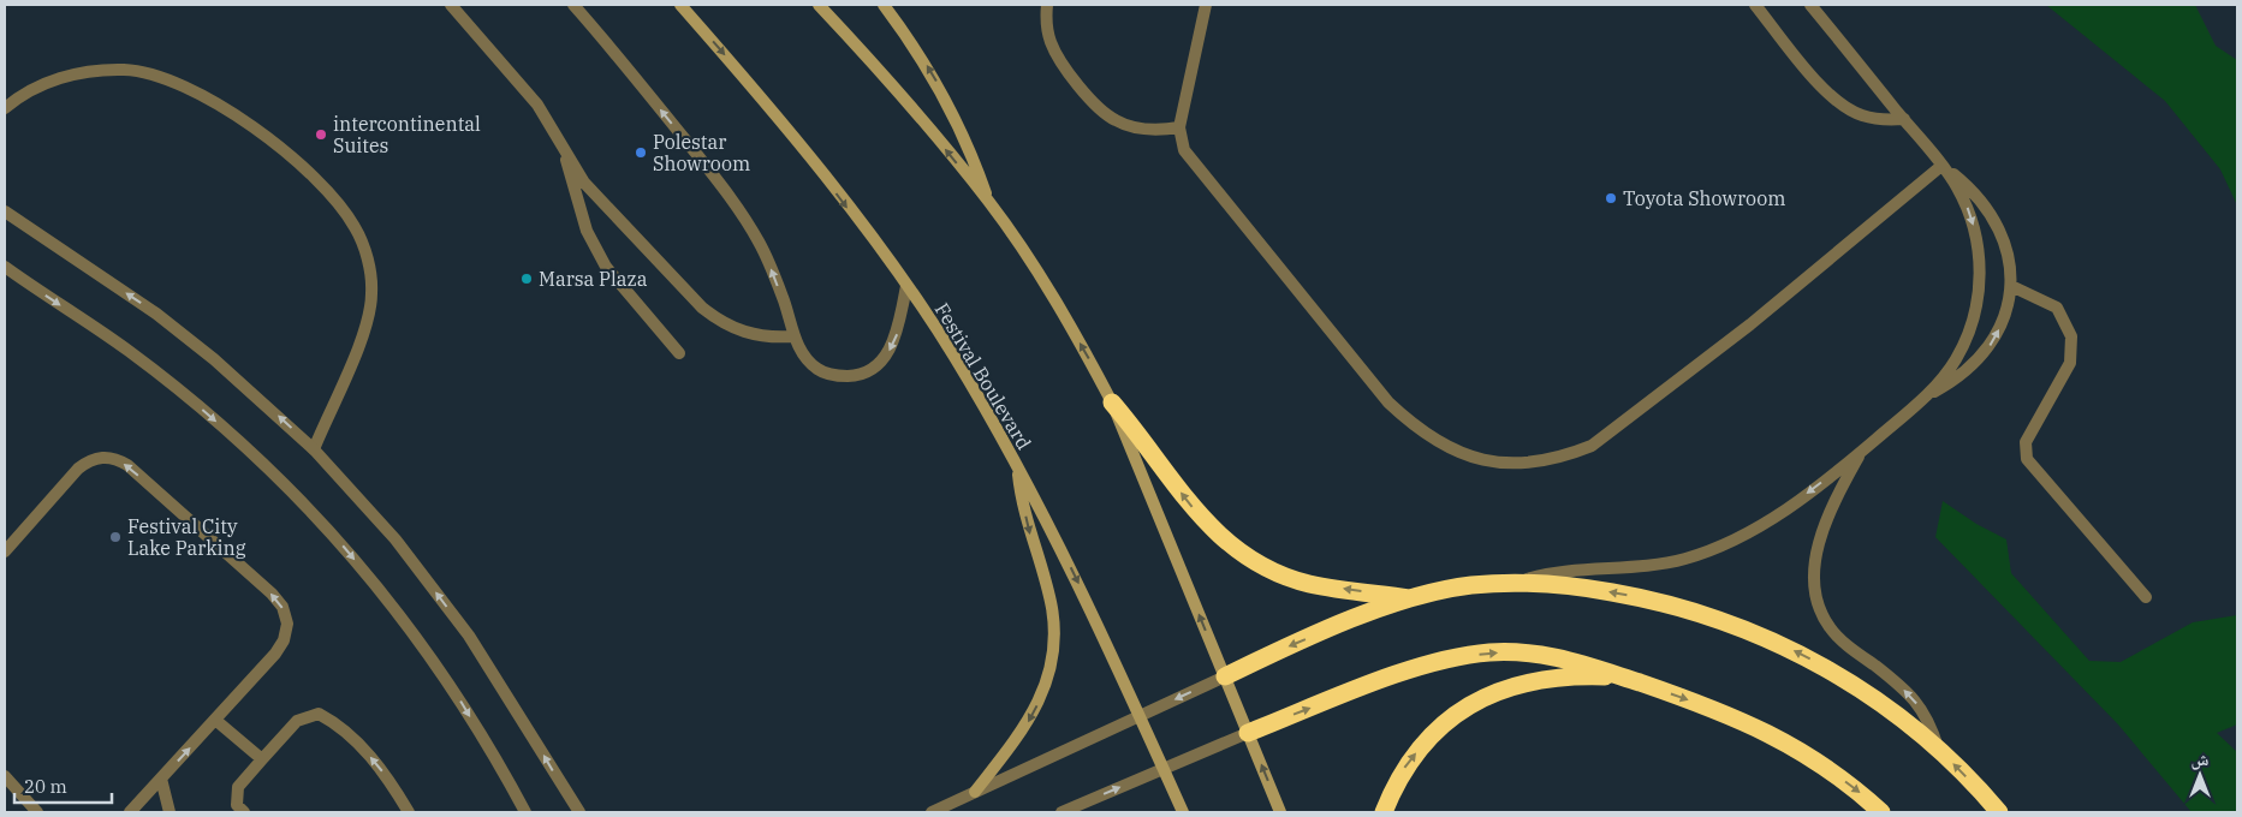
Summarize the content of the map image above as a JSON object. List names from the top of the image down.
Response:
{
  "streets": {
    "main road": ["Festival Boulevard"]
  },
  "places": [
    "intercontinental Suites",
    "Polestar Showroom",
    "Toyota Showroom",
    "Marsa Plaza",
    "Festival City Lake Parking"
  ],
  "scale_bar": "20 m",
  "north": "top"
}
